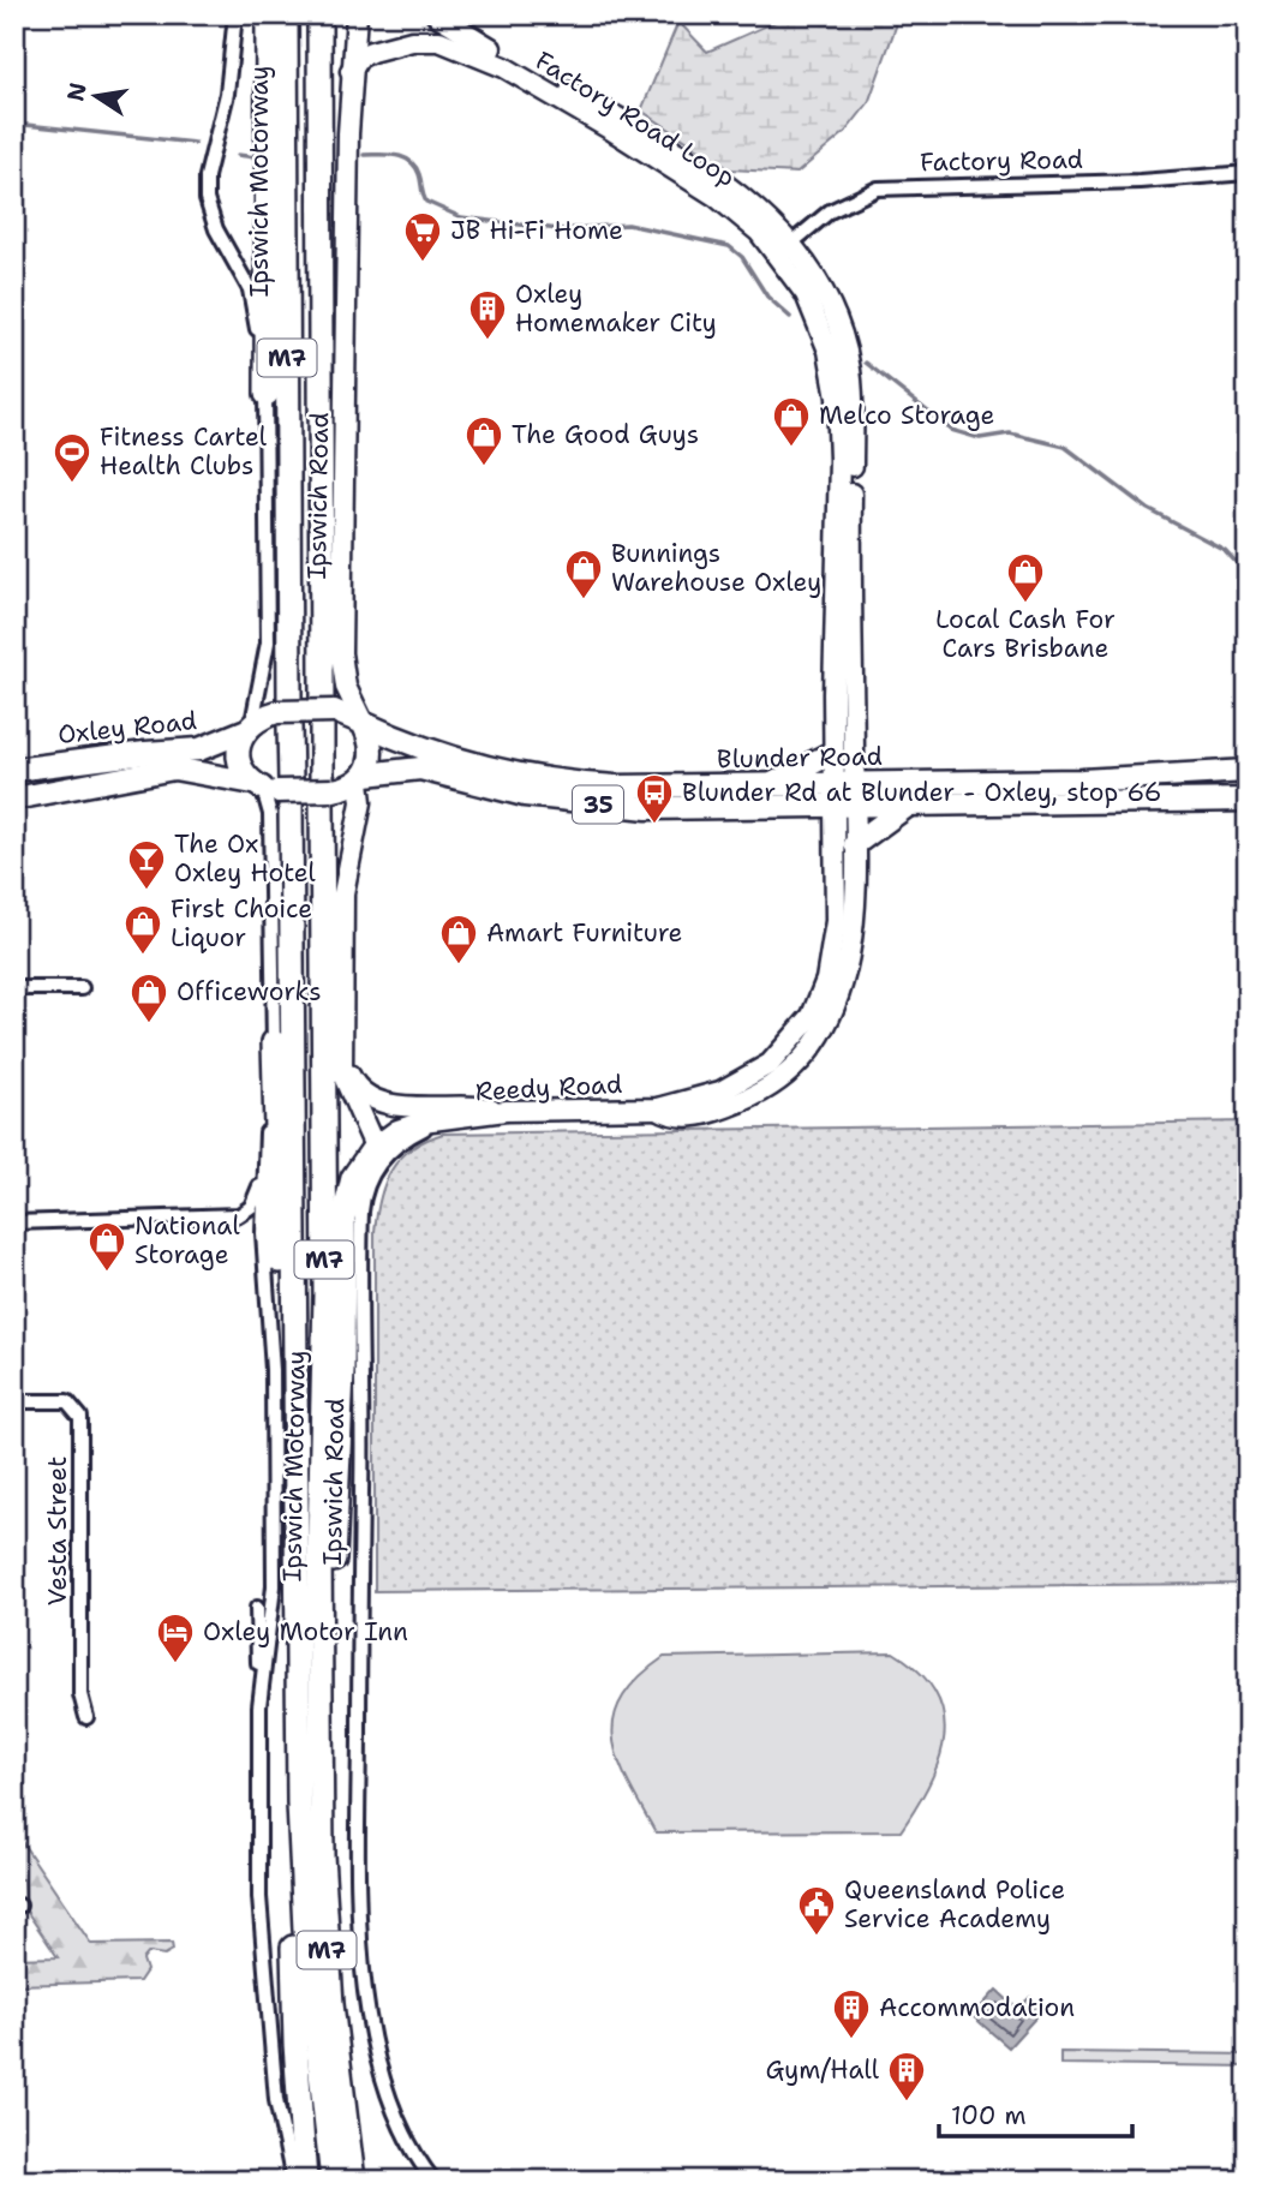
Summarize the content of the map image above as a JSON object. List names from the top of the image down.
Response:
{
  "streets": {
    "highway": ["Ipswich Motorway", "M7"],
    "main road": [
      "Factory Road Loop",
      "Ipswich Road",
      "Oxley Road",
      "Blunder Road",
      "35",
      "Reedy Road"
    ],
    "street": ["Factory Road", "Vesta Street"]
  },
  "crossings": [
    ["Factory Road Loop", "Factory Road"],
    ["Factory Road Loop", "Ipswich Road"],
    ["Factory Road Loop", "Blunder Road"],
    ["Factory Road Loop", "Reedy Road"],
    ["Ipswich Motorway", "Oxley Road"],
    ["Ipswich Motorway", "35"],
    ["Ipswich Road", "Oxley Road"],
    ["Ipswich Road", "Blunder Road"],
    ["Ipswich Road", "35"],
    ["Ipswich Road", "Reedy Road"],
    ["Oxley Road", "35"],
    ["Blunder Road", "35"],
    ["Blunder Road", "Reedy Road"]
  ],
  "places": {
    "supermarket": ["JB Hi-Fi Home"],
    "building": ["Oxley Homemaker City", "Accommodation", "Gym/Hall"],
    "shop": [
      "Melco Storage",
      "The Good Guys",
      "Bunnings Warehouse Oxley",
      "Local Cash For Cars Brisbane",
      "First Choice Liquor",
      "Amart Furniture",
      "Officeworks",
      "National Storage"
    ],
    "sports": ["Fitness Cartel Health Clubs"],
    "bus stop": ["Blunder Rd at Blunder - Oxley, stop 66"],
    "bar": ["The Ox Oxley Hotel"],
    "hotel": ["Oxley Motor Inn"],
    "public building": ["Queensland Police Service Academy"]
  },
  "scale_bar": "100 m",
  "north": "left"
}
